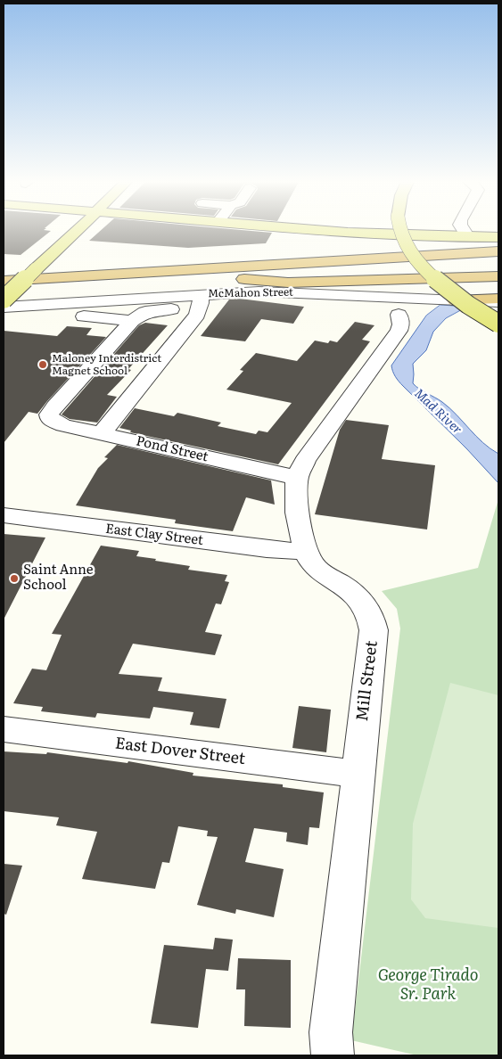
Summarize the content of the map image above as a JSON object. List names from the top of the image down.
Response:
{
  "streets": {
    "street": [
      "McMahon Street",
      "Pond Street",
      "East Clay Street",
      "Mill Street",
      "East Dover Street"
    ]
  },
  "crossings": [
    ["Pond Street", "Mill Street"],
    ["East Clay Street", "Mill Street"],
    ["Mill Street", "East Dover Street"]
  ],
  "water": ["Mad River"],
  "parks": ["George Tirado Sr. Park"],
  "places": ["Maloney Interdistrict Magnet School", "Saint Anne School"]
}
